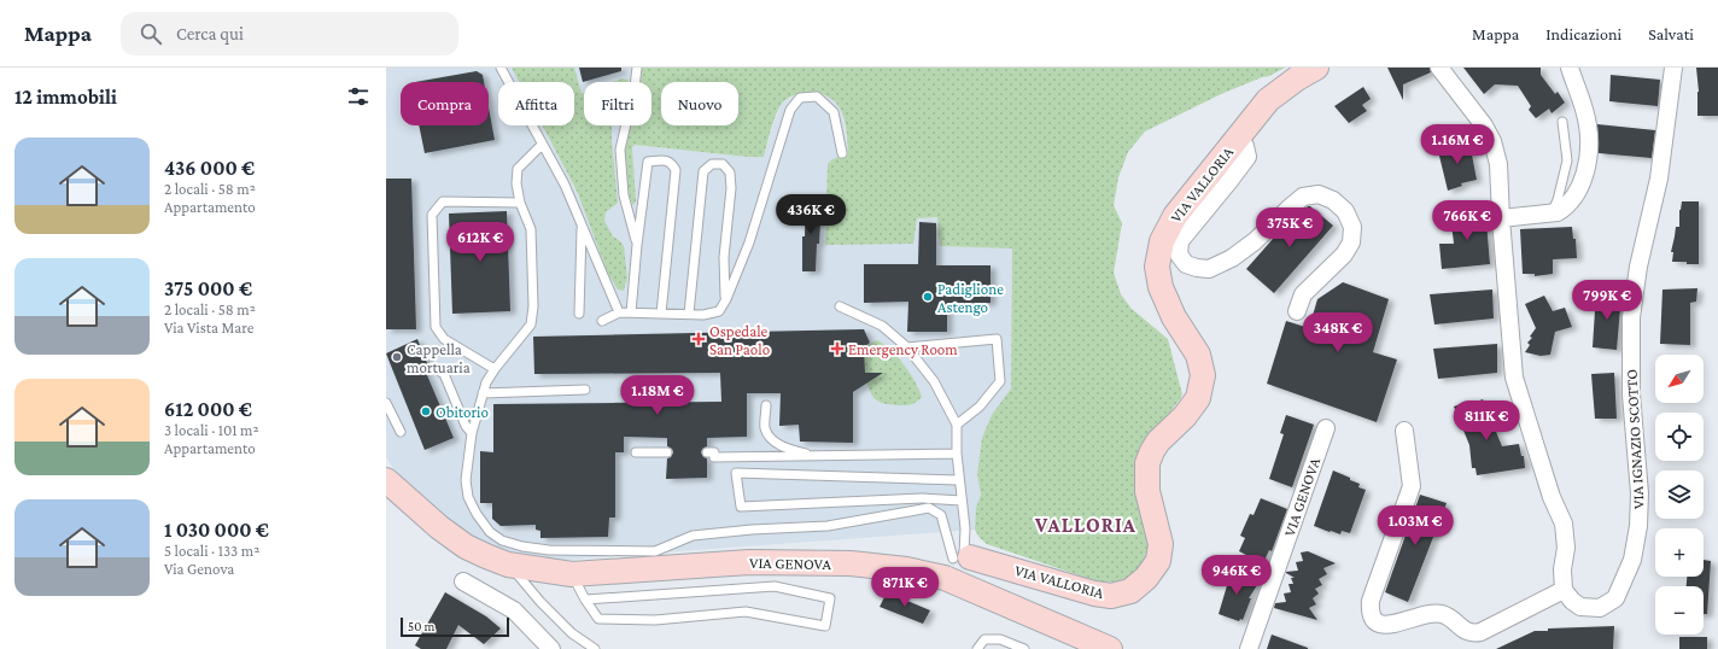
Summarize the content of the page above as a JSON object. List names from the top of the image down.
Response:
{
  "streets": {
    "street": ["VIA VALLORIA", "VIA IGNAZIO SCOTTO", "VIA GENOVA"]
  },
  "crossings": [
    ["VIA VALLORIA", "VIA GENOVA"]
  ],
  "districts": ["VALLORIA"],
  "places": {
    "other": ["Padiglione Astengo", "Cappella mortuaria", "Obitorio"],
    "health": ["Ospedale San Paolo", "Emergency Room"]
  },
  "scale_bar": "50 m",
  "north": "bottom left",
  "page": {
    "header": "Mappa",
    "search": "Cerca qui",
    "nav": ["Mappa", "Indicazioni", "Salvati"],
    "heading": "12 immobili",
    "chip": [
      "Compra",
      "Affitta",
      "Filtri",
      "Nuovo"
    ],
    "price": [
      "1.16M €",
      "436K €",
      "766K €",
      "375K €",
      "612K €",
      "799K €",
      "348K €",
      "1.18M €",
      "811K €",
      "1.03M €",
      "946K €",
      "871K €"
    ],
    "list": [
      {
        "name": "436 000 €",
        "note": "2 locali · 58 m² · Appartamento"
      },
      {
        "name": "375 000 €",
        "note": "2 locali · 58 m² · Via Vista Mare"
      },
      {
        "name": "612 000 €",
        "note": "3 locali · 101 m² · Appartamento"
      },
      {
        "name": "1 030 000 €",
        "note": "5 locali · 133 m² · Via Genova"
      }
    ],
    "map_buttons": ["+", "−"],
    "scale": "50 m"
  }
}
